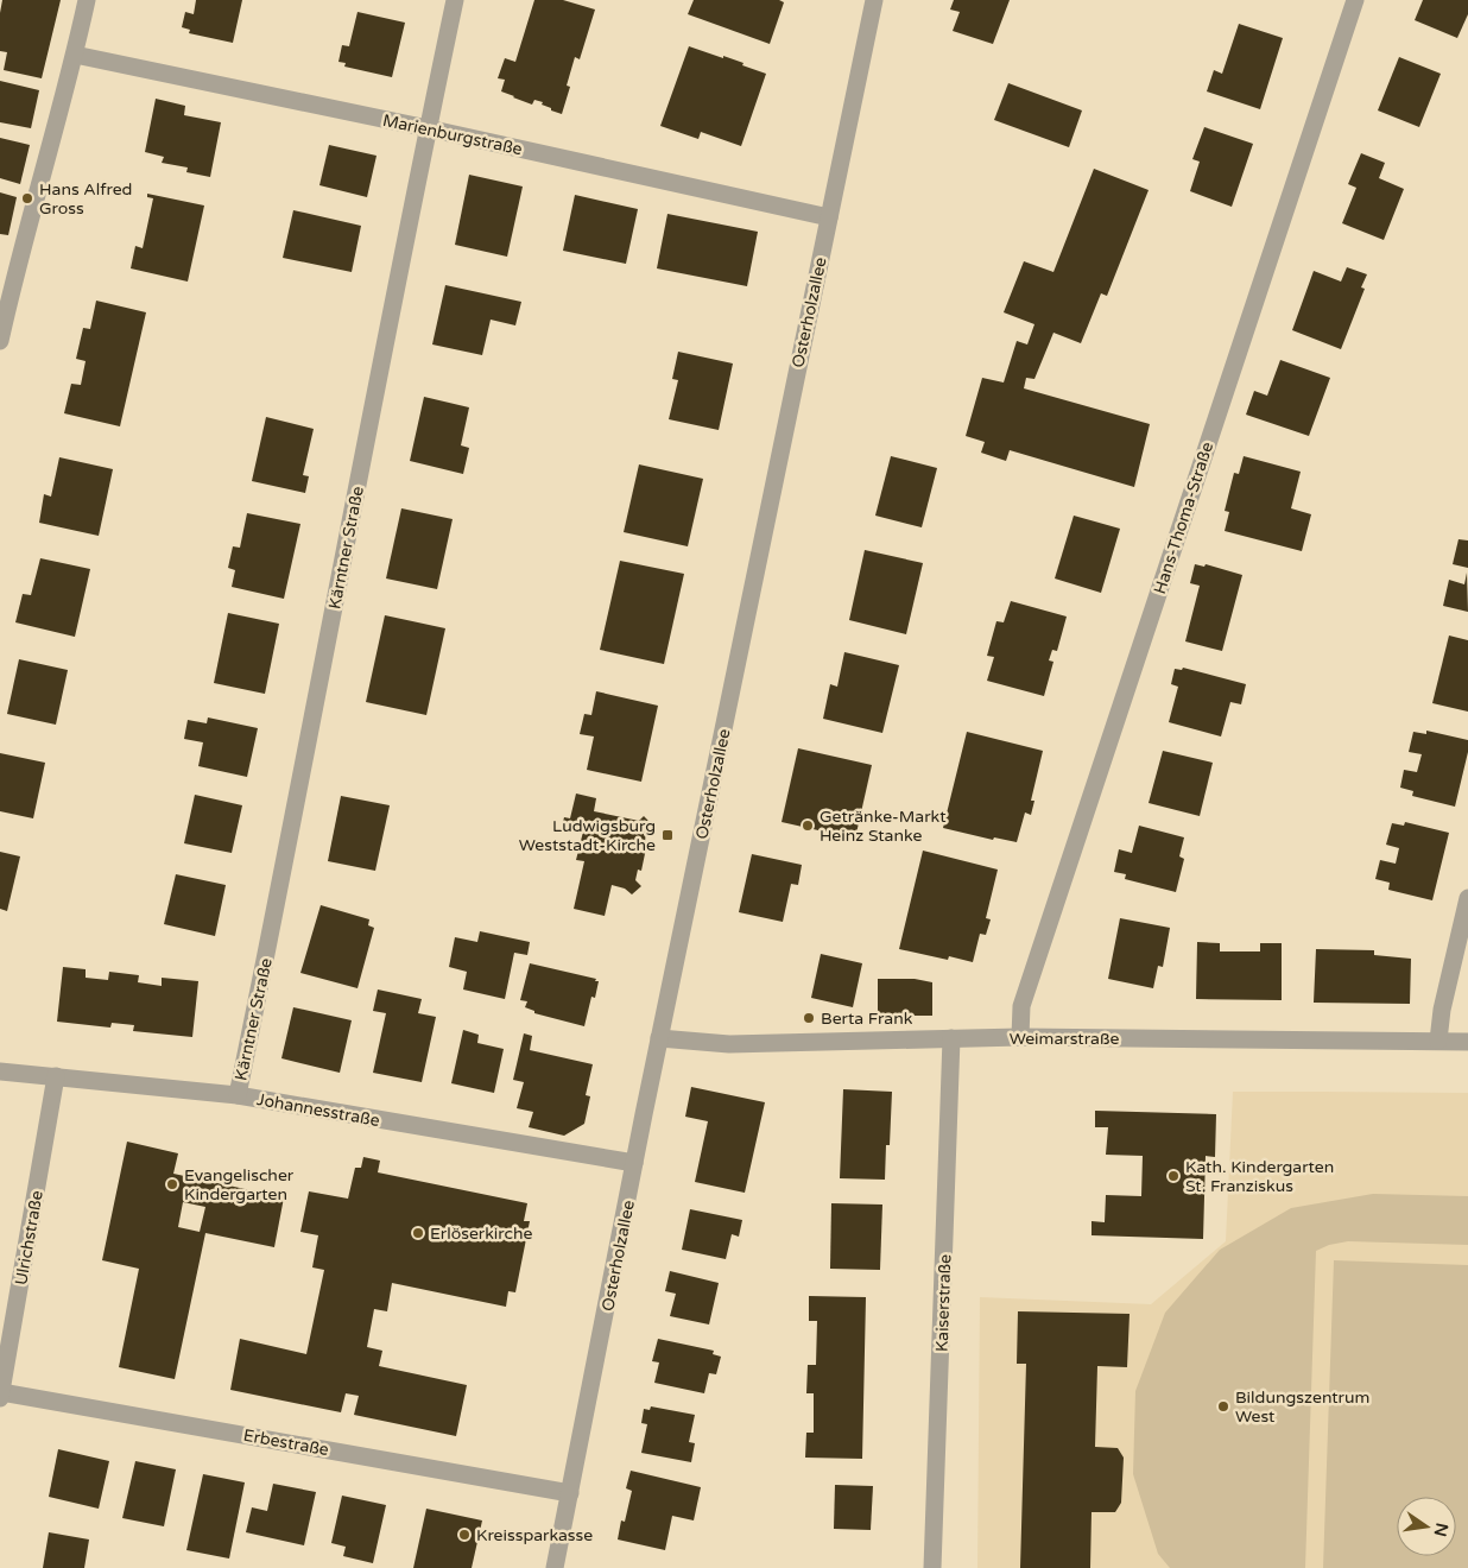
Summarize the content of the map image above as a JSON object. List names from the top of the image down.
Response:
{
  "streets": {
    "street": [
      "Marienburgstraße",
      "Osterholzallee",
      "Hans-Thoma-Straße",
      "Kärntner Straße",
      "Weimarstraße",
      "Johannesstraße",
      "Ulrichstraße",
      "Kaiserstraße",
      "Erbestraße"
    ]
  },
  "crossings": [
    ["Marienburgstraße", "Osterholzallee"],
    ["Marienburgstraße", "Kärntner Straße"],
    ["Osterholzallee", "Weimarstraße"],
    ["Osterholzallee", "Johannesstraße"],
    ["Osterholzallee", "Erbestraße"],
    ["Hans-Thoma-Straße", "Weimarstraße"],
    ["Kärntner Straße", "Johannesstraße"],
    ["Weimarstraße", "Kaiserstraße"],
    ["Johannesstraße", "Ulrichstraße"],
    ["Ulrichstraße", "Erbestraße"]
  ],
  "places": {
    "other": [
      "Hans Alfred Gross",
      "Getränke-Markt Heinz Stanke",
      "Berta Frank",
      "Kath. Kindergarten St. Franziskus",
      "Evangelischer Kindergarten",
      "Erlöserkirche",
      "Bildungszentrum West",
      "Kreissparkasse"
    ],
    "transit": ["Ludwigsburg Weststadt-Kirche"]
  },
  "north": "right"
}
